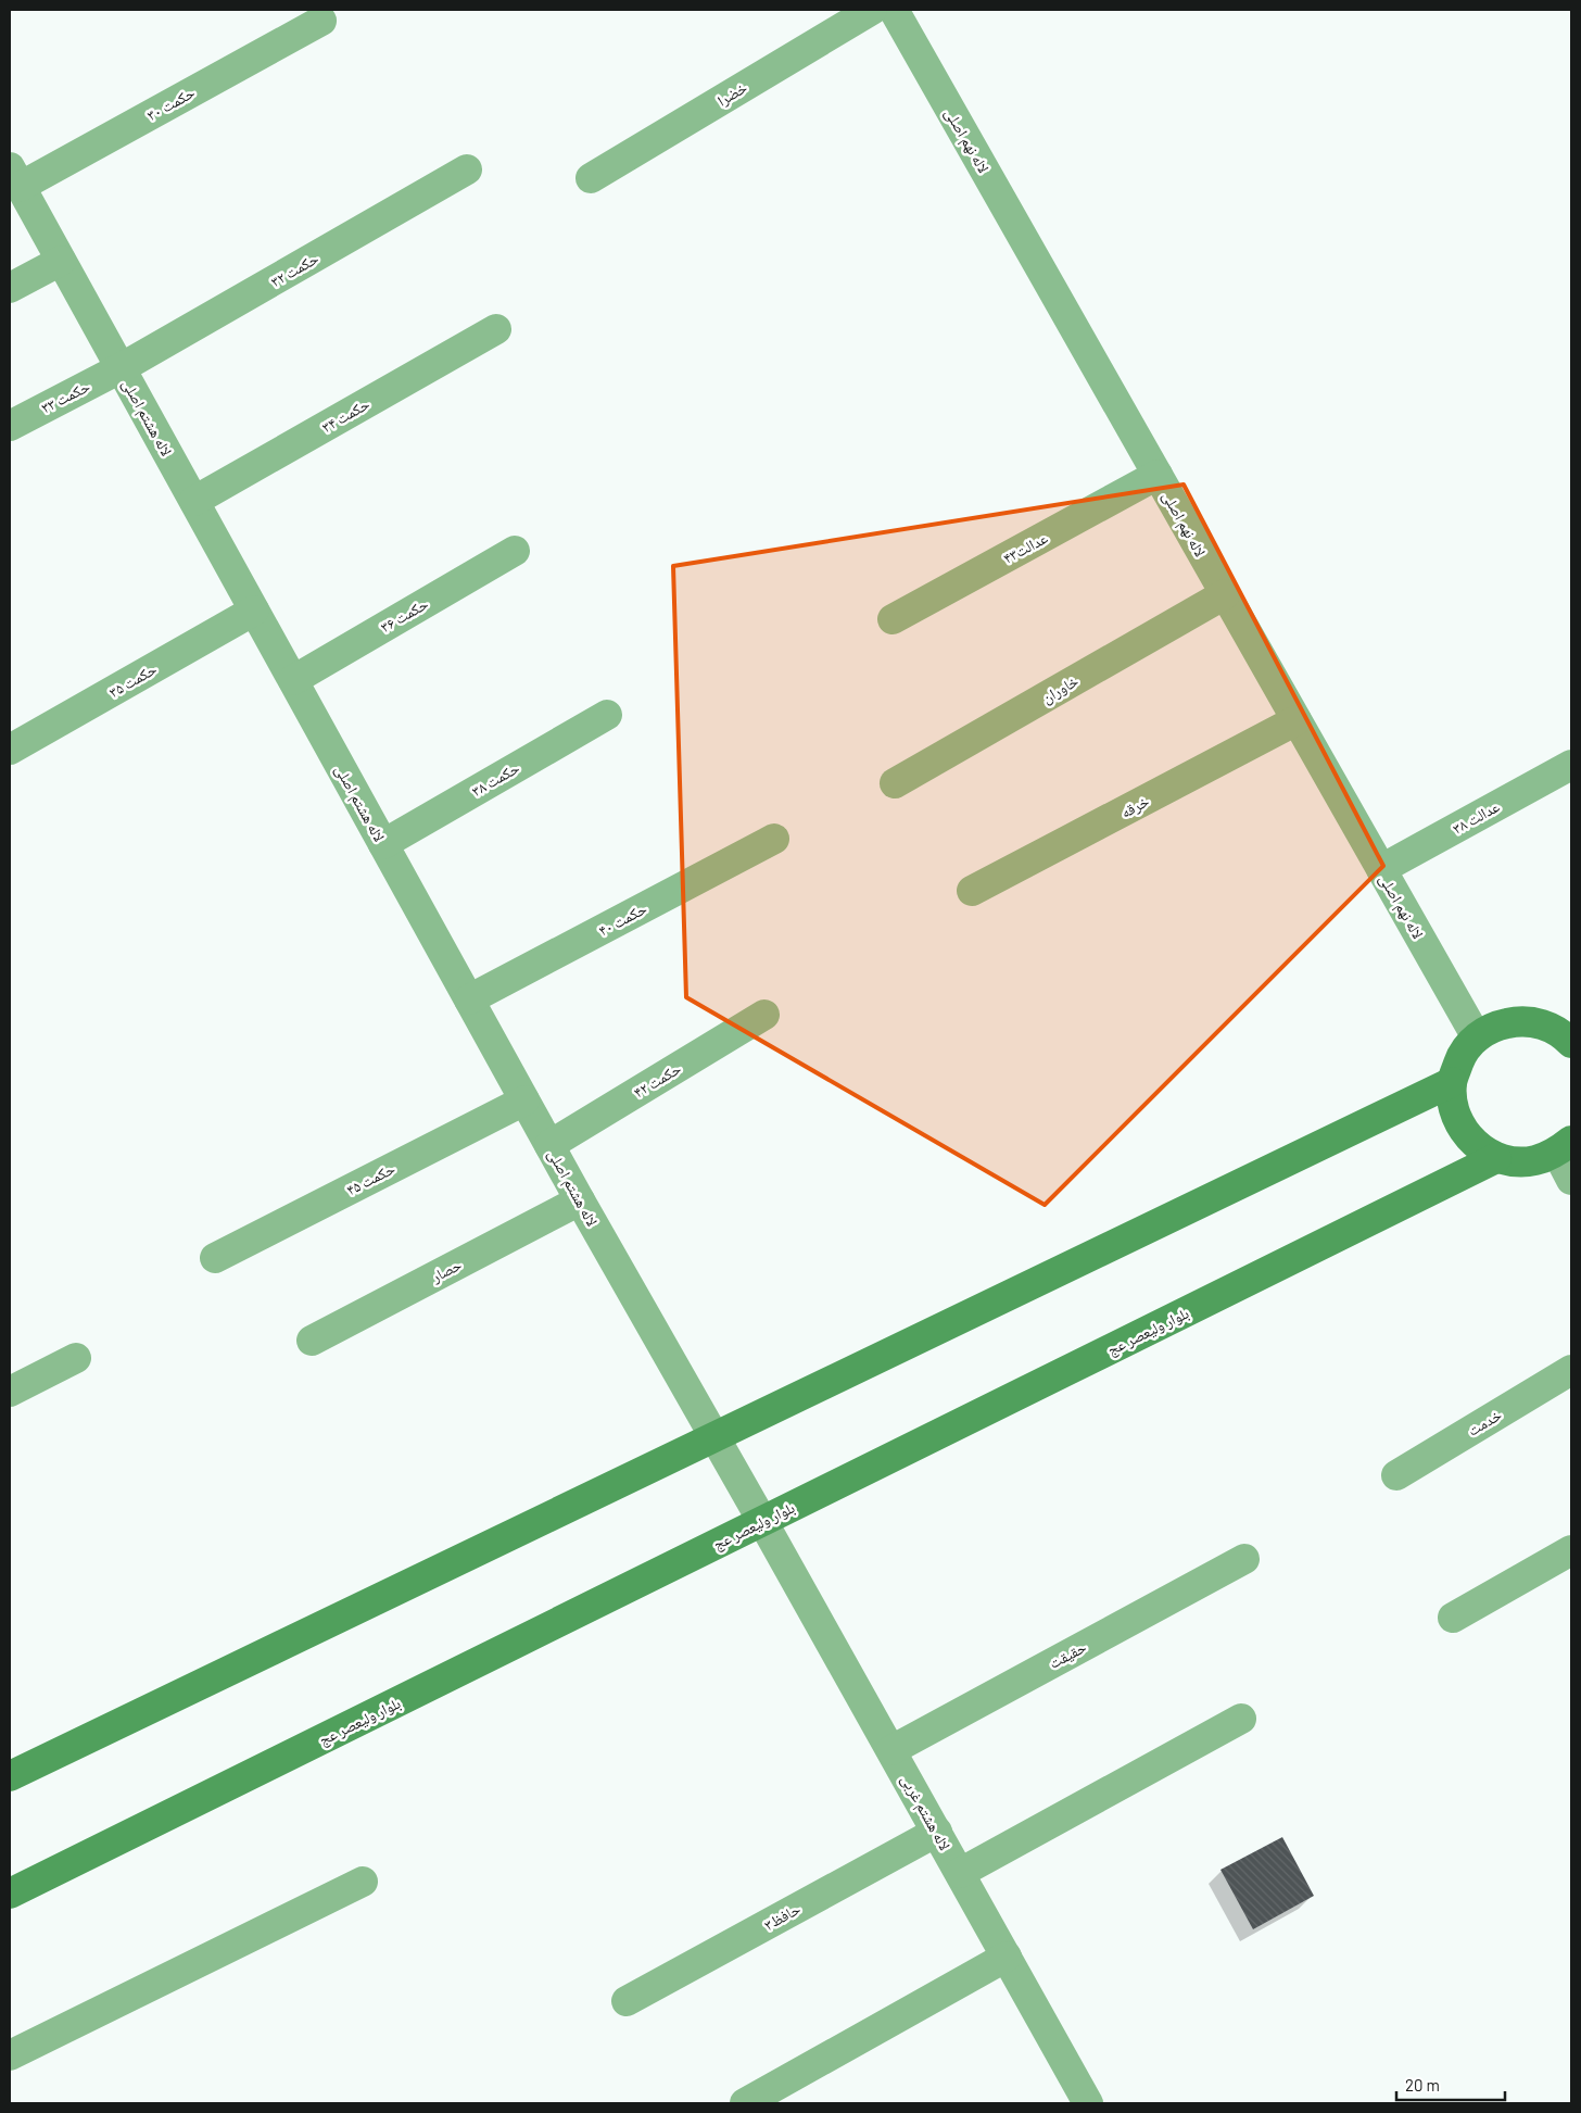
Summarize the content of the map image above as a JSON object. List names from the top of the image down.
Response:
{
  "streets": {
    "main road": ["بلوار ولیعصر عج"],
    "street": [
      "خضرا",
      "حکمت ۳۰",
      "لاله نهم اصلی",
      "حکمت ۳۲",
      "حکمت ۳۳",
      "حکمت ۳۴",
      "لاله هشتم اصلی",
      "عدالت۴۳",
      "حکمت ۳۶",
      "حکمت ۳۵",
      "خاوران",
      "حکمت ۳۸",
      "خرقه",
      "عدالت ٣٨",
      "حکمت ۴۰",
      "حکمت ۴۲",
      "حکمت ۴۵",
      "حصار",
      "خدمت",
      "حقیقت",
      "لاله هشتم غربی",
      "حافظ۳"
    ]
  },
  "crossings": [
    ["حکمت ۳۰", "لاله هشتم اصلی"],
    ["لاله نهم اصلی", "عدالت۴۳"],
    ["لاله نهم اصلی", "خاوران"],
    ["لاله نهم اصلی", "خرقه"],
    ["لاله نهم اصلی", "عدالت ٣٨"],
    ["حکمت ۳۲", "حکمت ۳۳"],
    ["حکمت ۳۲", "لاله هشتم اصلی"],
    ["حکمت ۳۳", "لاله هشتم اصلی"],
    ["حکمت ۳۴", "لاله هشتم اصلی"],
    ["لاله هشتم اصلی", "حکمت ۳۶"],
    ["لاله هشتم اصلی", "حکمت ۳۵"],
    ["لاله هشتم اصلی", "حکمت ۳۸"],
    ["لاله هشتم اصلی", "حکمت ۴۰"],
    ["لاله هشتم اصلی", "حکمت ۴۲"],
    ["لاله هشتم اصلی", "حکمت ۴۵"],
    ["لاله هشتم اصلی", "حصار"],
    ["لاله هشتم اصلی", "بلوار ولیعصر عج"],
    ["لاله هشتم اصلی", "لاله هشتم غربی"],
    ["بلوار ولیعصر عج", "لاله هشتم غربی"],
    ["حقیقت", "لاله هشتم غربی"],
    ["لاله هشتم غربی", "حافظ۳"]
  ],
  "scale_bar": "20 m"
}
